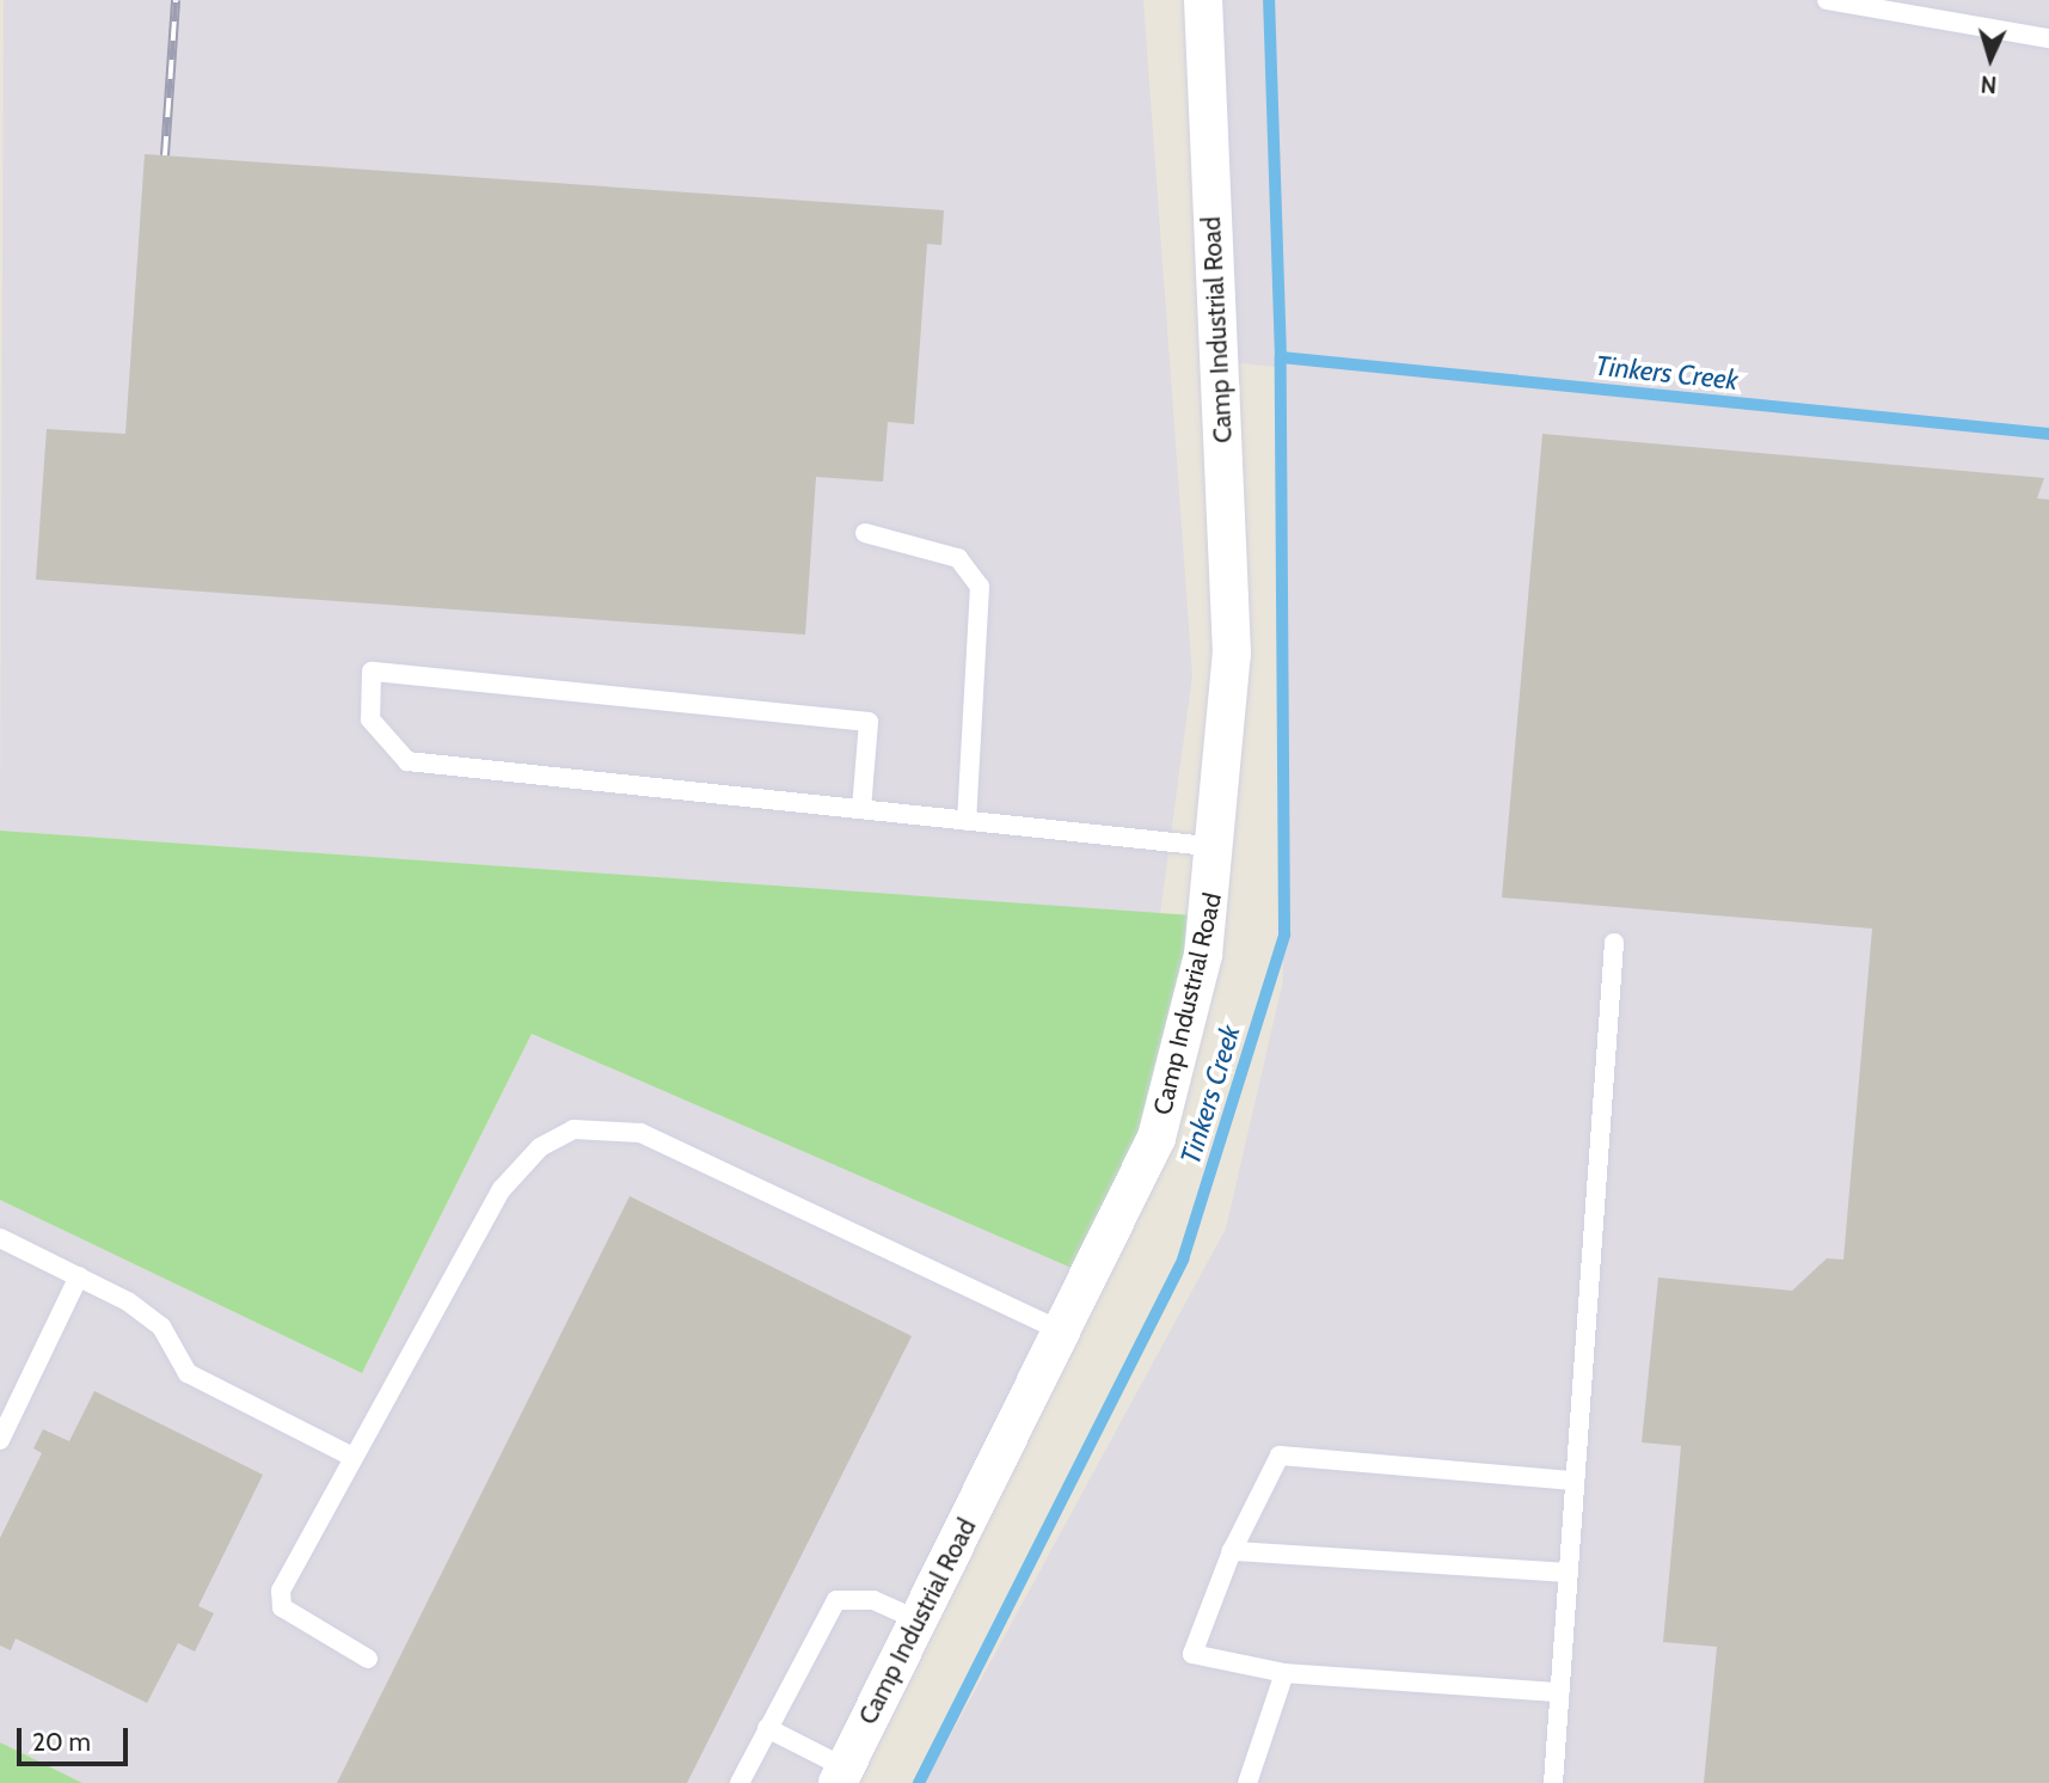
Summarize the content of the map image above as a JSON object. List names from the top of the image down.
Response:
{
  "streets": {
    "street": ["Camp Industrial Road"]
  },
  "water": ["Tinkers Creek"],
  "scale_bar": "20 m",
  "north": "bottom"
}
